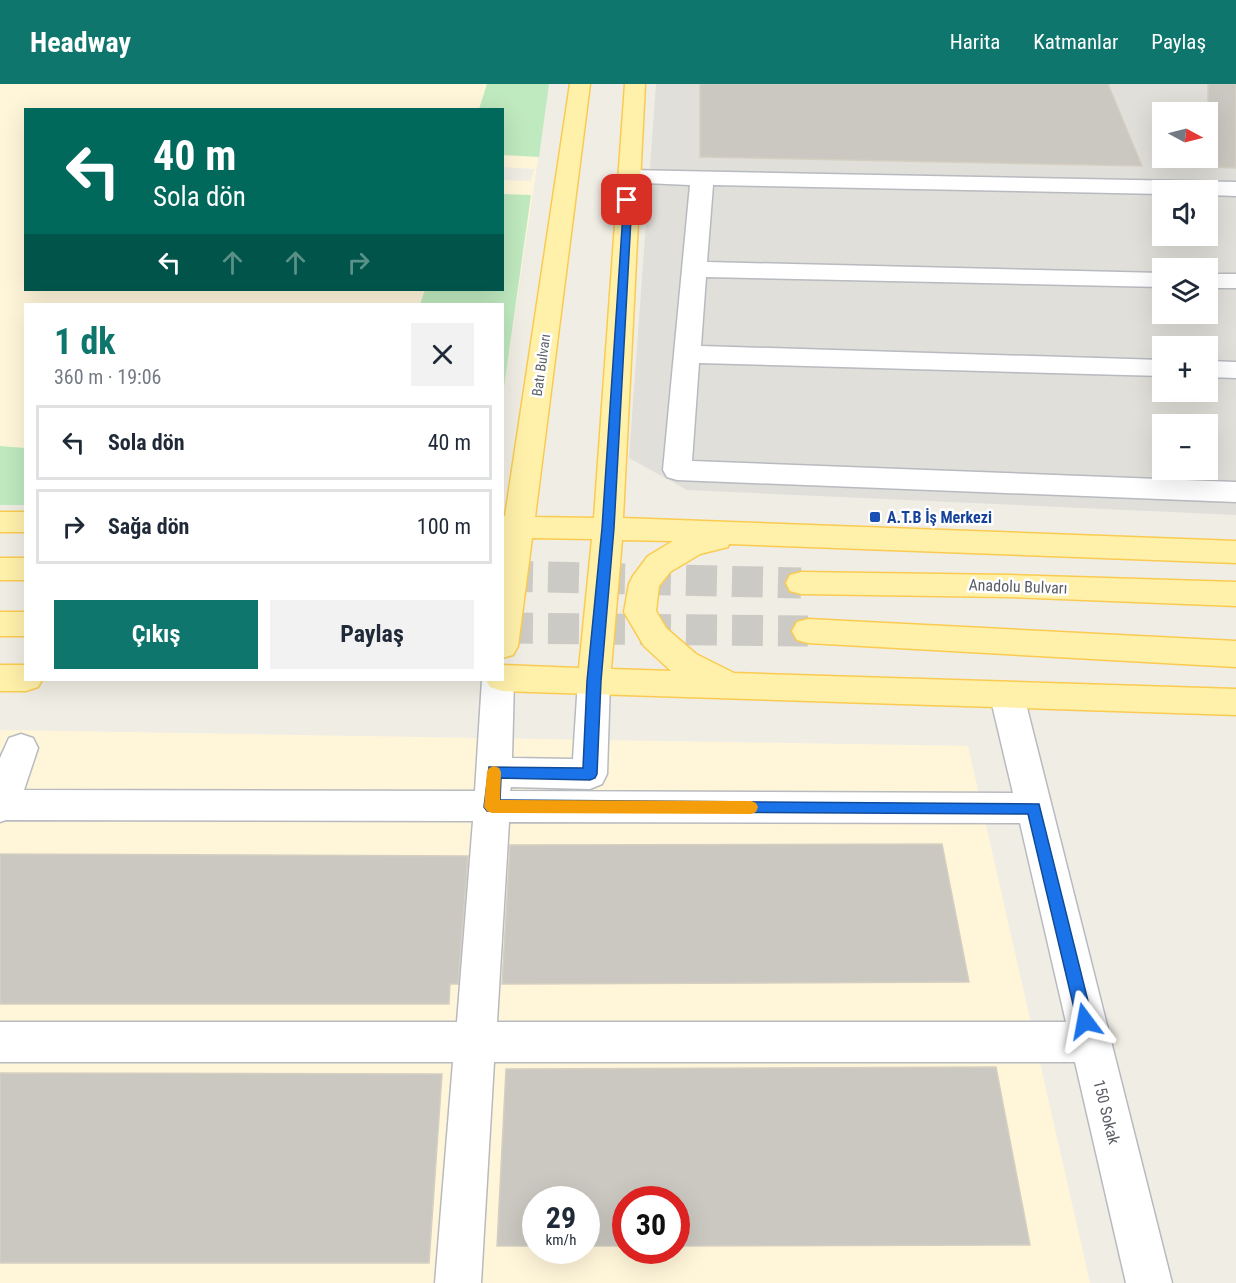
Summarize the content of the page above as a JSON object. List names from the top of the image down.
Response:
{
  "streets": {
    "main road": ["Batı Bulvarı", "Anadolu Bulvarı"],
    "street": ["150 Sokak"]
  },
  "places": {
    "transit": ["A.T.B İş Merkezi"]
  },
  "north": "right",
  "page": {
    "header": "Headway",
    "nav": ["Harita", "Katmanlar", "Paylaş"],
    "map_buttons": ["+", "−"],
    "turn": ["40 m", "Sola dön"],
    "heading": ["1 dk", "360 m · 19:06"],
    "list": [
      {
        "name": "Sola dön",
        "value": "40 m"
      },
      {
        "name": "Sağa dön",
        "value": "100 m"
      }
    ],
    "buttons": ["Çıkış", "Paylaş"],
    "speed": "29 km/h",
    "limit": "30"
  }
}
